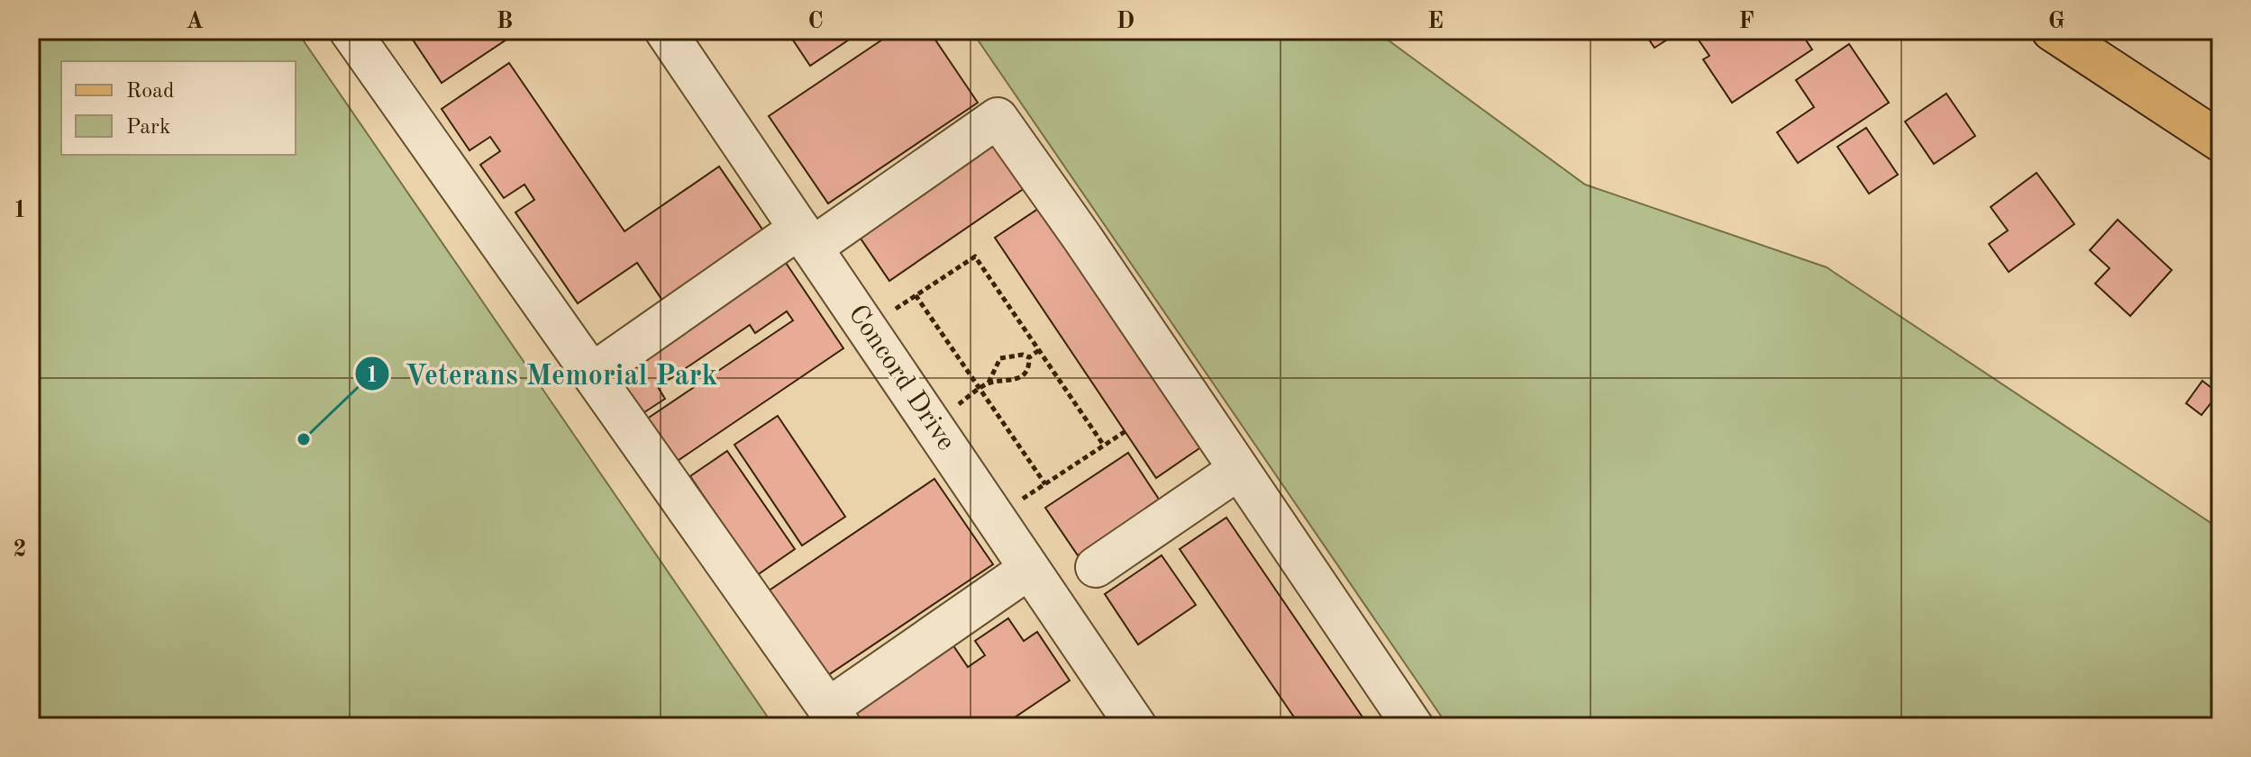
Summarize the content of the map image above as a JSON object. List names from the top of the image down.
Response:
{
  "streets": {
    "street": ["Concord Drive"]
  },
  "places": ["Veterans Memorial Park"],
  "legend": ["Road", "Park"],
  "grid": {
    "columns": [
      "A",
      "B",
      "C",
      "D",
      "E",
      "F",
      "G"
    ],
    "rows": ["1", "2"]
  }
}
